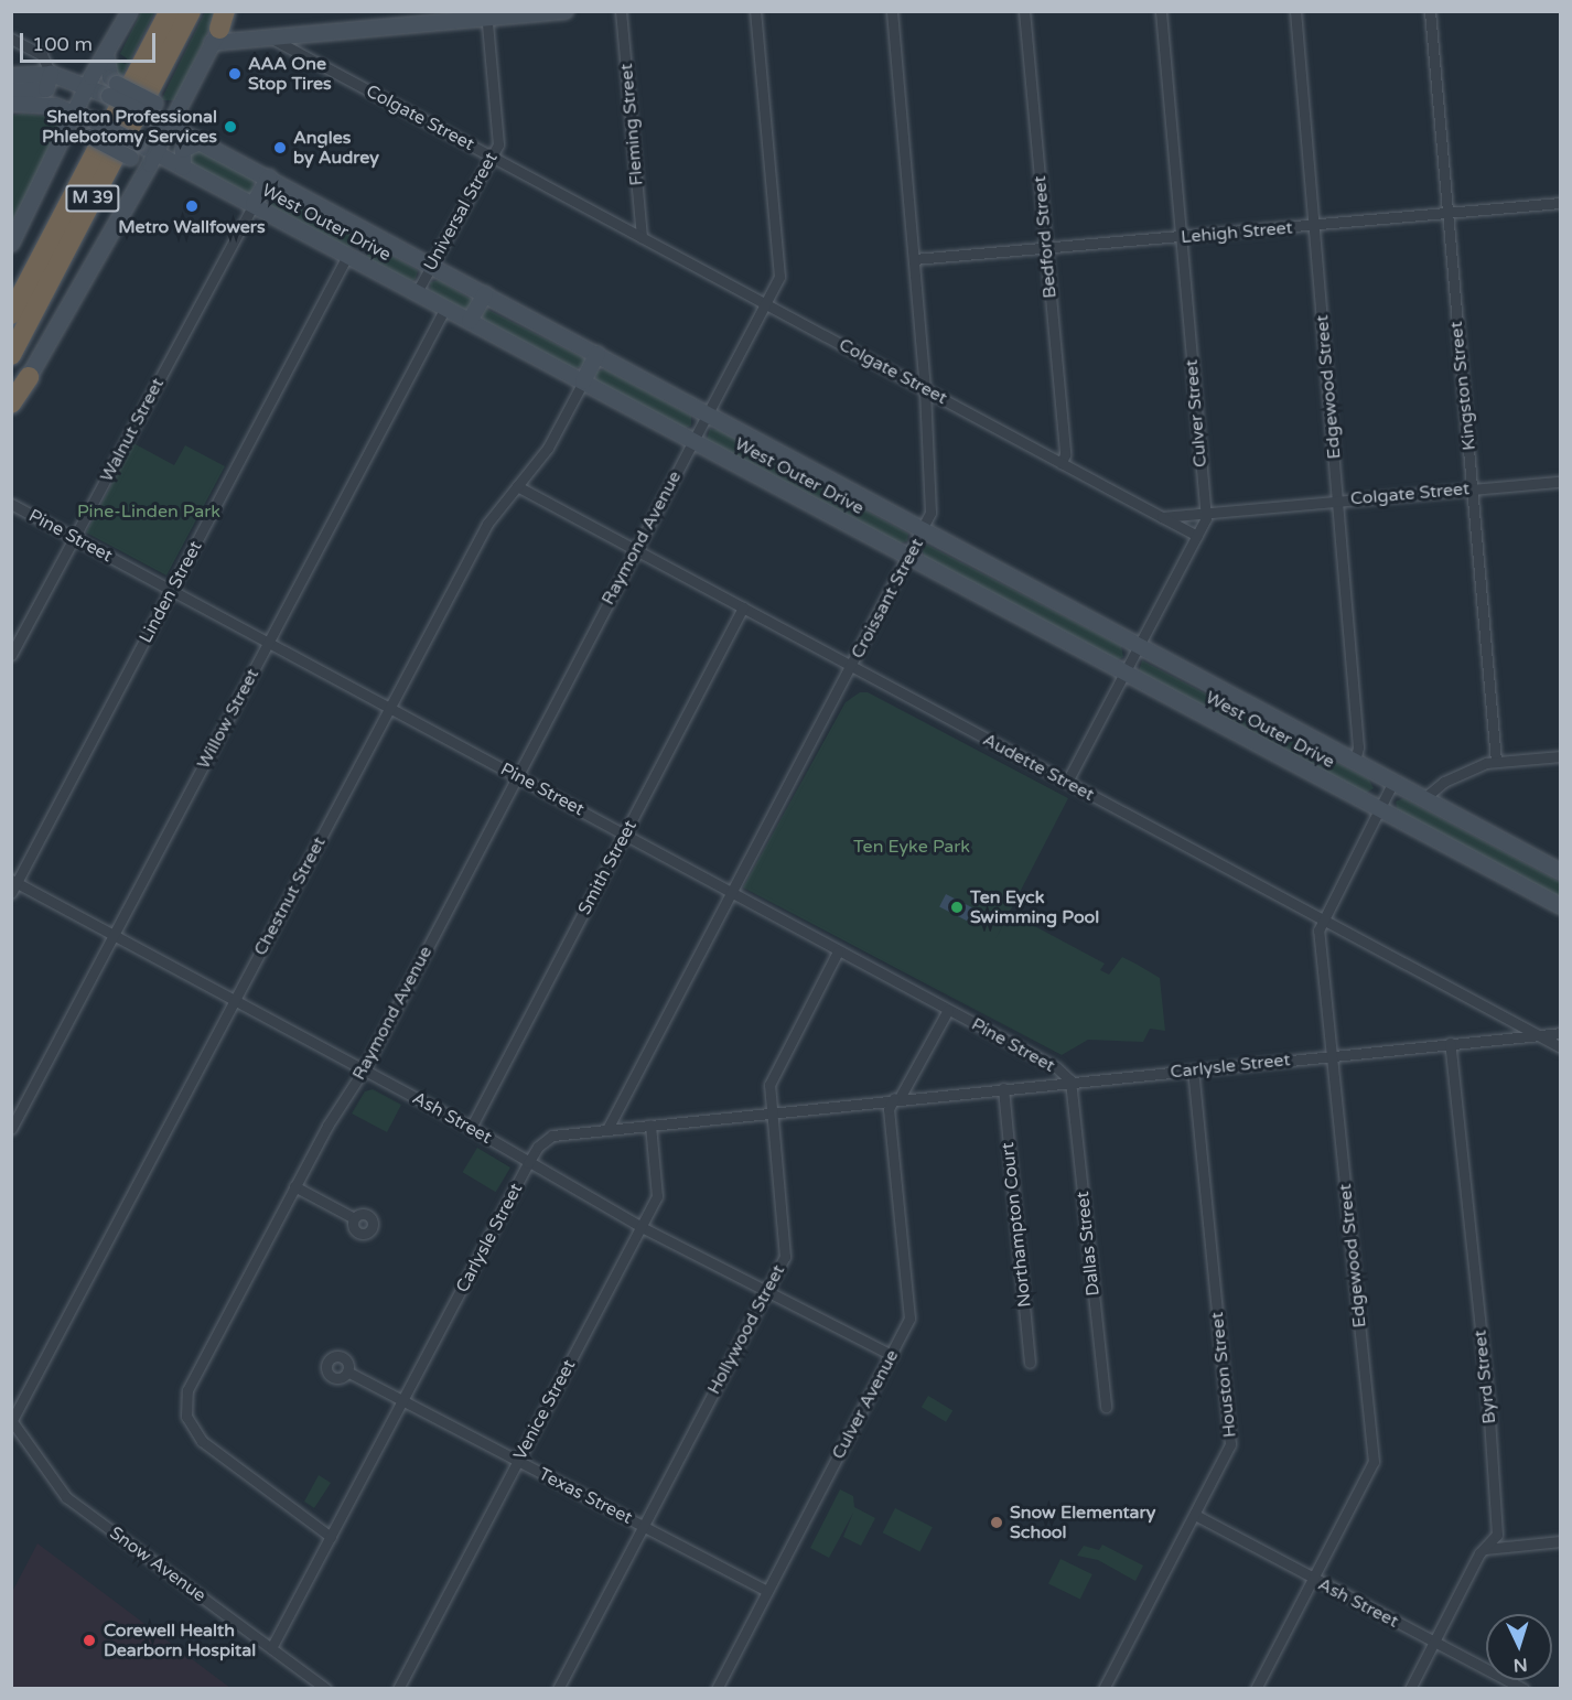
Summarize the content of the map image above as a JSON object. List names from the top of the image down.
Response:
{
  "streets": {
    "highway": ["M 39"],
    "main road": ["West Outer Drive"],
    "street": [
      "Colgate Street",
      "Fleming Street",
      "Universal Street",
      "Lehigh Street",
      "Bedford Street",
      "Kingston Street",
      "Edgewood Street",
      "Culver Street",
      "Walnut Street",
      "Pine Street",
      "Raymond Avenue",
      "Linden Street",
      "Croissant Street",
      "Willow Street",
      "Audette Street",
      "Smith Street",
      "Chestnut Street",
      "Carlysle Street",
      "Ash Street",
      "Northampton Court",
      "Dallas Street",
      "Hollywood Street",
      "Houston Street",
      "Byrd Street",
      "Culver Avenue",
      "Venice Street",
      "Texas Street",
      "Snow Avenue"
    ]
  },
  "crossings": [
    ["Colgate Street", "Fleming Street"],
    ["Colgate Street", "Universal Street"],
    ["Colgate Street", "Bedford Street"],
    ["Colgate Street", "Kingston Street"],
    ["Colgate Street", "Edgewood Street"],
    ["Colgate Street", "Culver Street"],
    ["Colgate Street", "Raymond Avenue"],
    ["Colgate Street", "Croissant Street"],
    ["Universal Street", "West Outer Drive"],
    ["West Outer Drive", "Edgewood Street"],
    ["West Outer Drive", "Culver Street"],
    ["West Outer Drive", "Walnut Street"],
    ["West Outer Drive", "Raymond Avenue"],
    ["West Outer Drive", "Linden Street"],
    ["West Outer Drive", "Croissant Street"],
    ["West Outer Drive", "Willow Street"],
    ["West Outer Drive", "Chestnut Street"],
    ["Lehigh Street", "Bedford Street"],
    ["Lehigh Street", "Kingston Street"],
    ["Lehigh Street", "Edgewood Street"],
    ["Lehigh Street", "Culver Street"],
    ["Lehigh Street", "Croissant Street"],
    ["Edgewood Street", "Audette Street"],
    ["Edgewood Street", "Carlysle Street"],
    ["Edgewood Street", "Ash Street"],
    ["Culver Street", "Audette Street"],
    ["Walnut Street", "Pine Street"],
    ["Pine Street", "Raymond Avenue"],
    ["Pine Street", "Linden Street"],
    ["Pine Street", "Croissant Street"],
    ["Pine Street", "Willow Street"],
    ["Pine Street", "Smith Street"],
    ["Pine Street", "Chestnut Street"],
    ["Pine Street", "Carlysle Street"],
    ["Pine Street", "Dallas Street"],
    ["Pine Street", "Hollywood Street"],
    ["Pine Street", "Culver Avenue"],
    ["Raymond Avenue", "Audette Street"],
    ["Raymond Avenue", "Carlysle Street"],
    ["Raymond Avenue", "Ash Street"],
    ["Linden Street", "Ash Street"],
    ["Croissant Street", "Audette Street"],
    ["Croissant Street", "Carlysle Street"],
    ["Willow Street", "Ash Street"],
    ["Audette Street", "Smith Street"],
    ["Audette Street", "Chestnut Street"],
    ["Audette Street", "Carlysle Street"],
    ["Smith Street", "Ash Street"],
    ["Chestnut Street", "Ash Street"],
    ["Chestnut Street", "Snow Avenue"],
    ["Carlysle Street", "Ash Street"],
    ["Carlysle Street", "Northampton Court"],
    ["Carlysle Street", "Dallas Street"],
    ["Carlysle Street", "Hollywood Street"],
    ["Carlysle Street", "Houston Street"],
    ["Carlysle Street", "Byrd Street"],
    ["Carlysle Street", "Culver Avenue"],
    ["Carlysle Street", "Venice Street"],
    ["Carlysle Street", "Texas Street"],
    ["Carlysle Street", "Snow Avenue"],
    ["Ash Street", "Hollywood Street"],
    ["Ash Street", "Houston Street"],
    ["Ash Street", "Byrd Street"],
    ["Ash Street", "Culver Avenue"],
    ["Ash Street", "Venice Street"],
    ["Hollywood Street", "Texas Street"],
    ["Culver Avenue", "Texas Street"],
    ["Venice Street", "Texas Street"]
  ],
  "parks": ["Pine-Linden Park", "Ten Eyke Park"],
  "places": [
    "AAA One Stop Tires",
    "Shelton Professional Phlebotomy Services",
    "Angles by Audrey",
    "Metro Wallfowers",
    "Ten Eyck Swimming Pool",
    "Snow Elementary School",
    "Corewell Health Dearborn Hospital"
  ],
  "scale_bar": "100 m",
  "north": "bottom"
}
